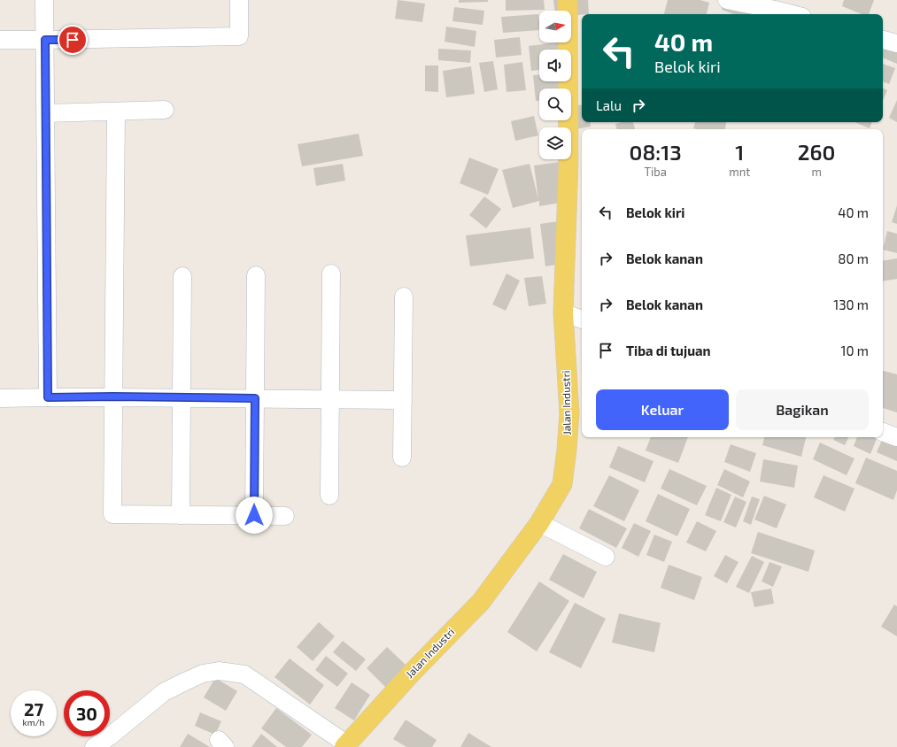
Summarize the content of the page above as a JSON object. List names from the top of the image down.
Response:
{
  "streets": {
    "main road": ["Jalan Industri"]
  },
  "north": "right",
  "page": {
    "turn": ["40 m", "Belok kiri"],
    "then": "Lalu",
    "eta": [
      "08:13",
      "Tiba",
      "1",
      "mnt",
      "260",
      "m"
    ],
    "list": [
      {
        "name": "Belok kiri",
        "value": "40 m"
      },
      {
        "name": "Belok kanan",
        "value": "80 m"
      },
      {
        "name": "Belok kanan",
        "value": "130 m"
      },
      {
        "name": "Tiba di tujuan",
        "value": "10 m"
      }
    ],
    "buttons": ["Keluar", "Bagikan"],
    "speed": "27 km/h",
    "limit": "30"
  }
}
